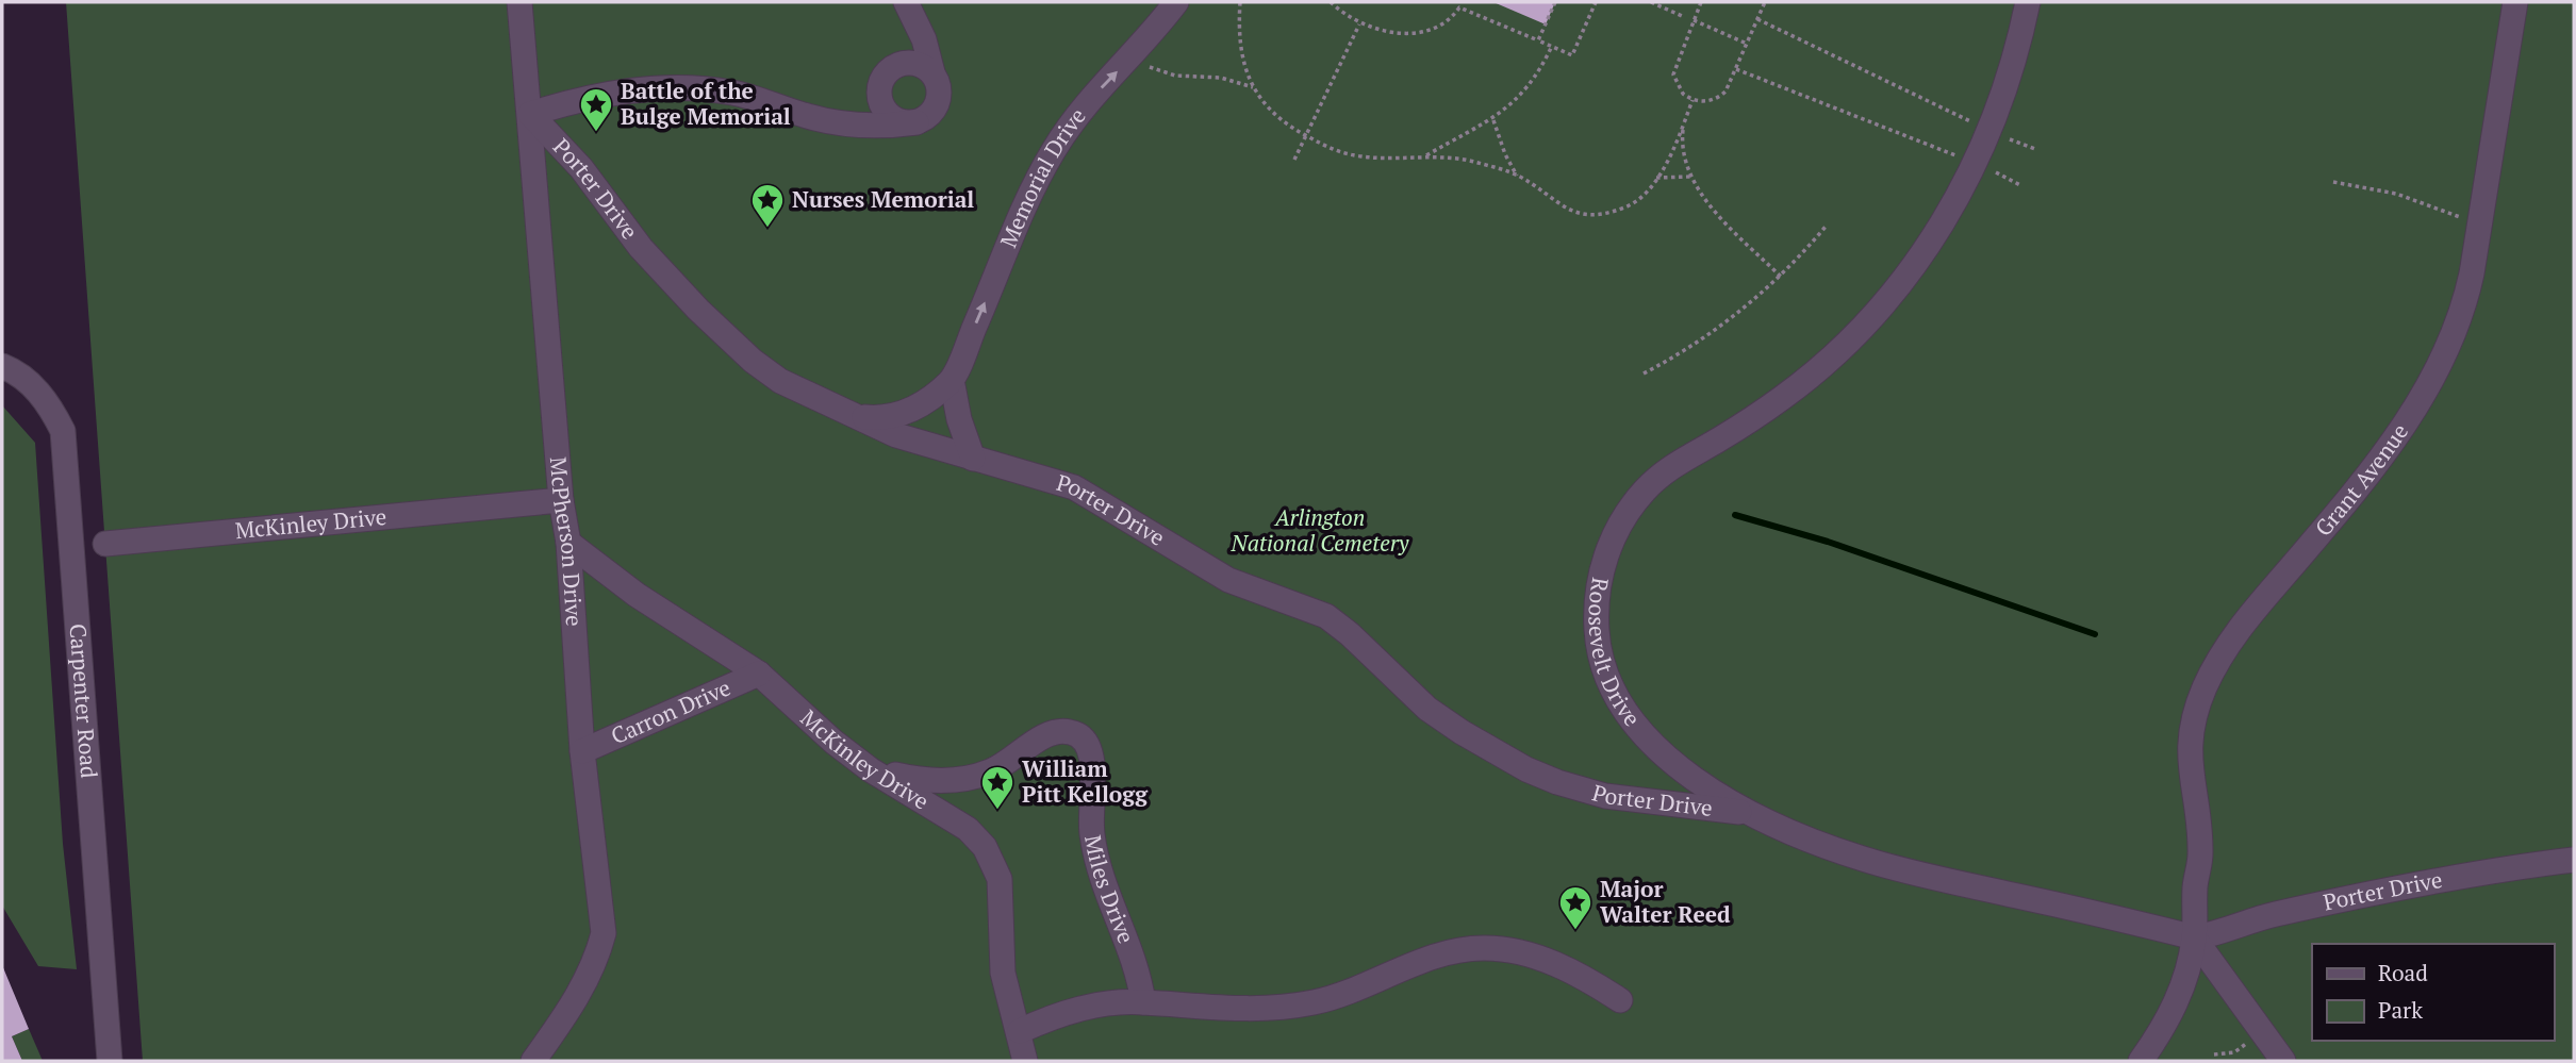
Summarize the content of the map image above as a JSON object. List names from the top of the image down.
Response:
{
  "streets": {
    "street": [
      "Memorial Drive",
      "Porter Drive",
      "Grant Avenue",
      "McKinley Drive",
      "McPherson Drive",
      "Roosevelt Drive",
      "Carpenter Road",
      "Carron Drive",
      "Miles Drive"
    ]
  },
  "crossings": [
    ["Porter Drive", "Grant Avenue"],
    ["Porter Drive", "McPherson Drive"],
    ["Porter Drive", "Roosevelt Drive"],
    ["Grant Avenue", "Roosevelt Drive"],
    ["McKinley Drive", "McPherson Drive"],
    ["McKinley Drive", "Carron Drive"],
    ["McKinley Drive", "Miles Drive"],
    ["McPherson Drive", "Carron Drive"]
  ],
  "one_way": ["Memorial Drive"],
  "parks": ["Arlington National Cemetery"],
  "places": {
    "place": [
      "Battle of the Bulge Memorial",
      "Nurses Memorial",
      "William Pitt Kellogg",
      "Major Walter Reed"
    ]
  },
  "legend": ["Road", "Park"]
}
